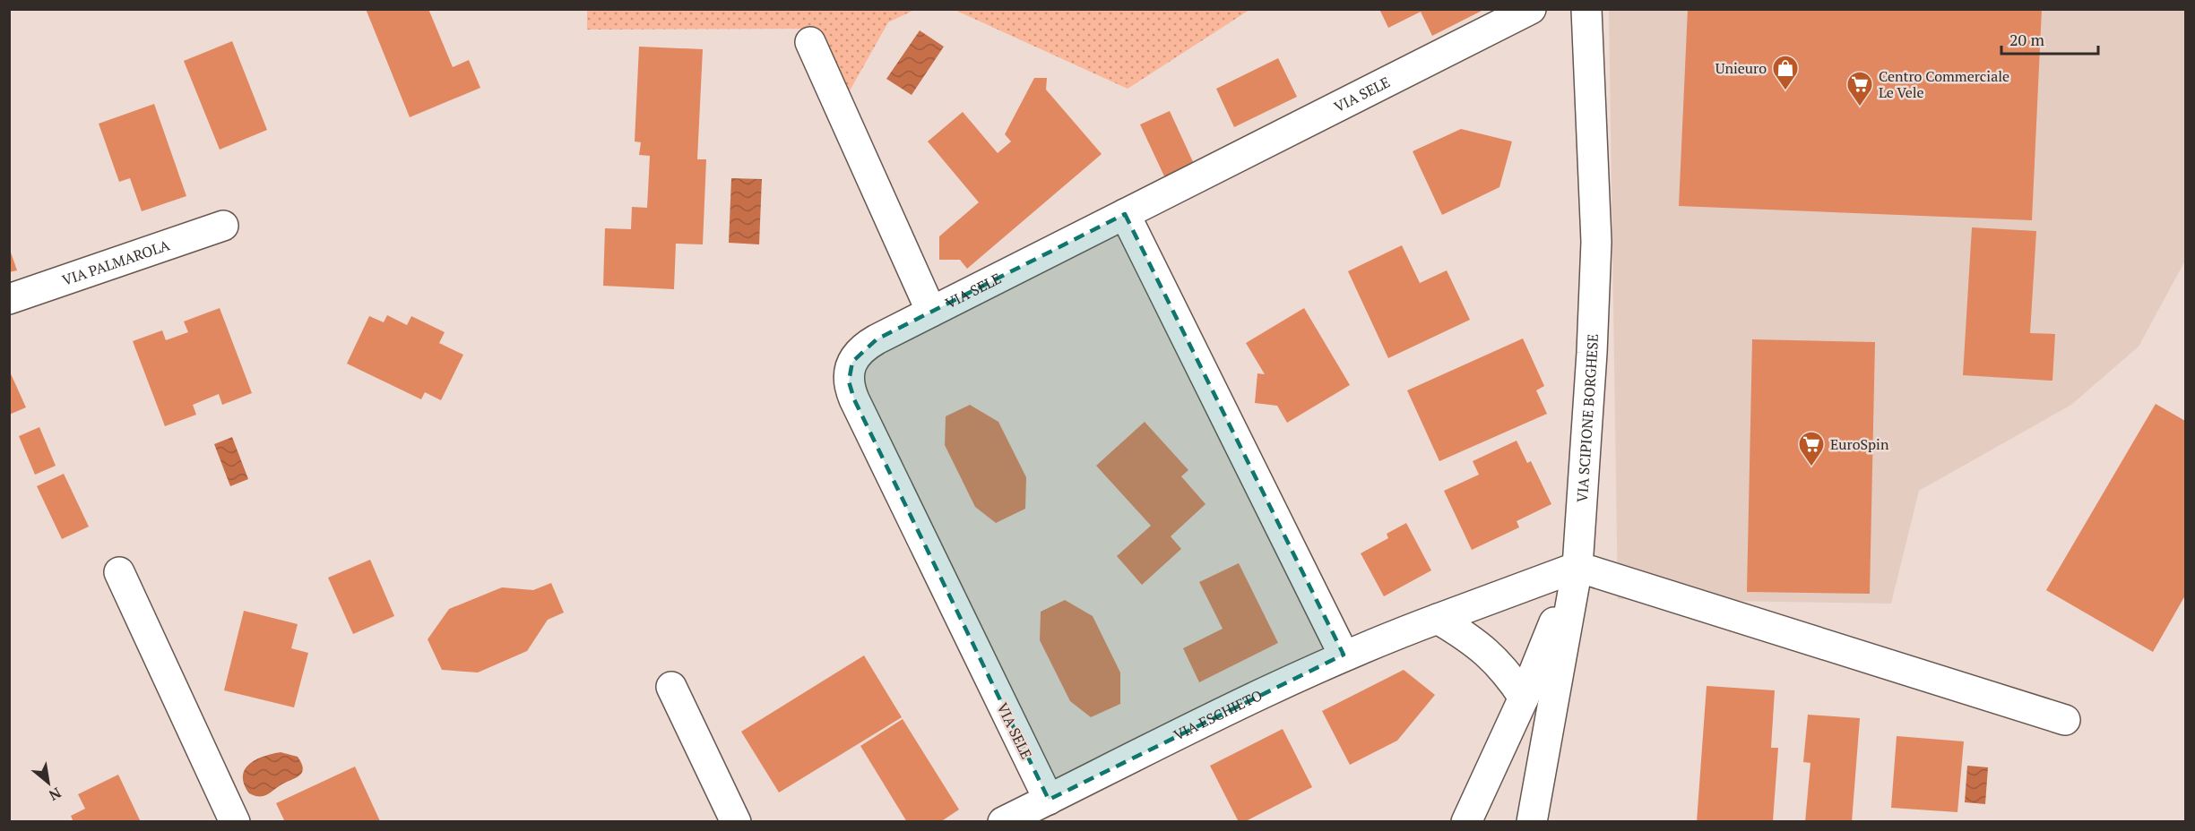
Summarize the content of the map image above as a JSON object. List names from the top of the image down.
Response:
{
  "streets": {
    "street": [
      "VIA SELE",
      "VIA PALMAROLA",
      "VIA SCIPIONE BORGHESE",
      "VIA ESCHIETO"
    ]
  },
  "crossings": [
    ["VIA SELE", "VIA ESCHIETO"],
    ["VIA SCIPIONE BORGHESE", "VIA ESCHIETO"]
  ],
  "places": {
    "shop": ["Unieuro"],
    "supermarket": ["Centro Commerciale Le Vele", "EuroSpin"]
  },
  "scale_bar": "20 m",
  "north": "bottom right"
}
